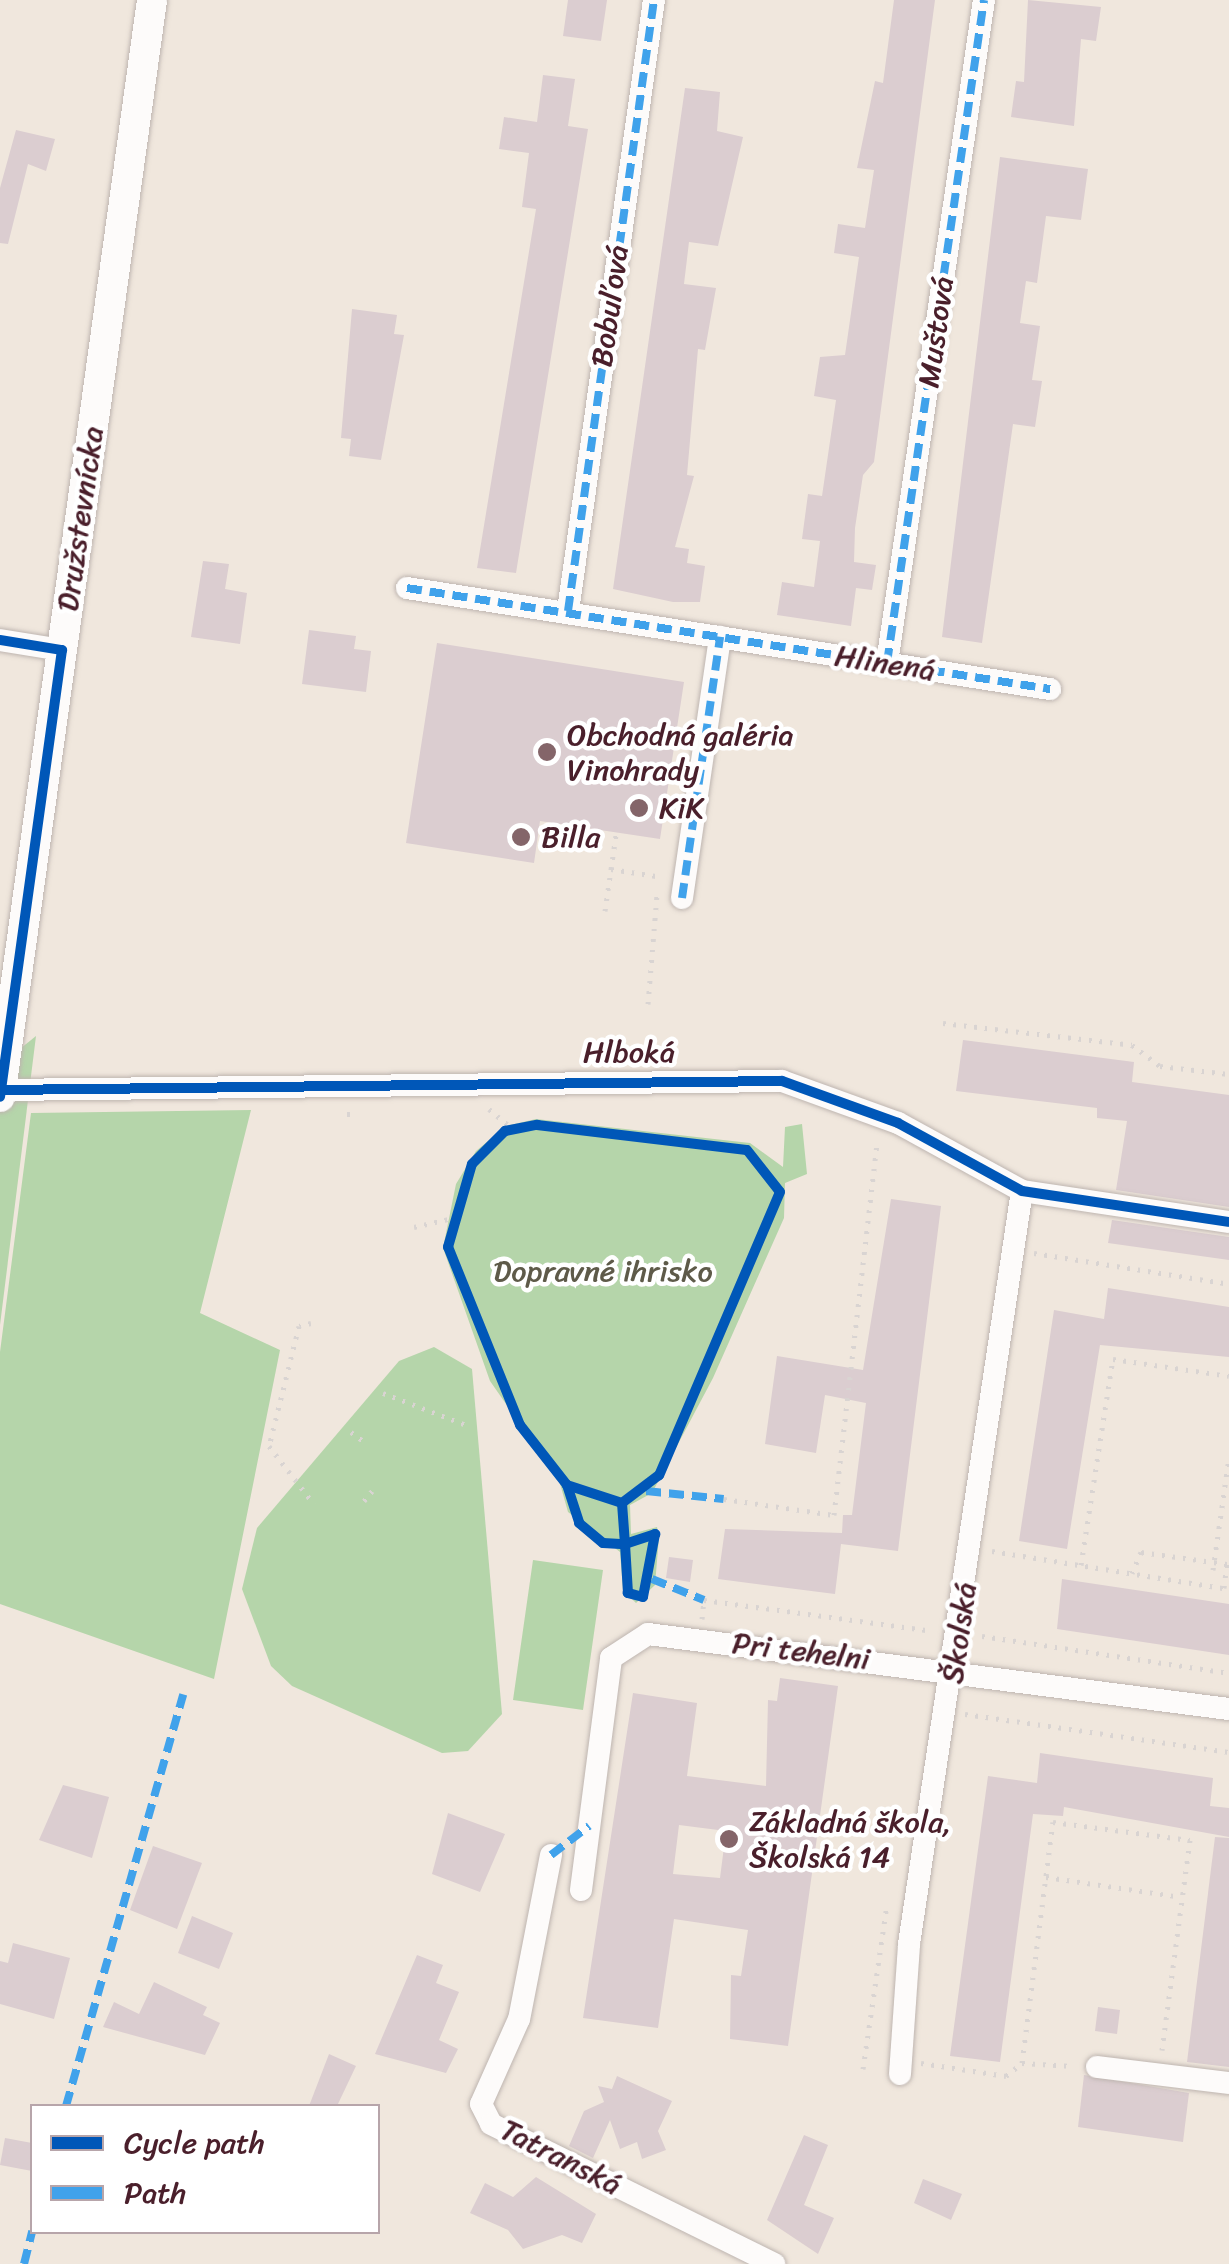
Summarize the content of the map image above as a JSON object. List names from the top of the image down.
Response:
{
  "streets": {
    "main road": ["Družstevnícka"],
    "street": [
      "Bobuľová",
      "Muštová",
      "Hlinená",
      "Hlboká",
      "Školská",
      "Pri tehelni",
      "Tatranská"
    ]
  },
  "crossings": [
    ["Bobuľová", "Hlinená"],
    ["Muštová", "Hlinená"],
    ["Družstevnícka", "Hlboká"],
    ["Hlboká", "Školská"],
    ["Školská", "Pri tehelni"]
  ],
  "parks": ["Dopravné ihrisko"],
  "places": [
    "Obchodná galéria Vinohrady",
    "KiK",
    "Billa",
    "Základná škola, Školská 14"
  ],
  "legend": ["Cycle path", "Path"]
}
